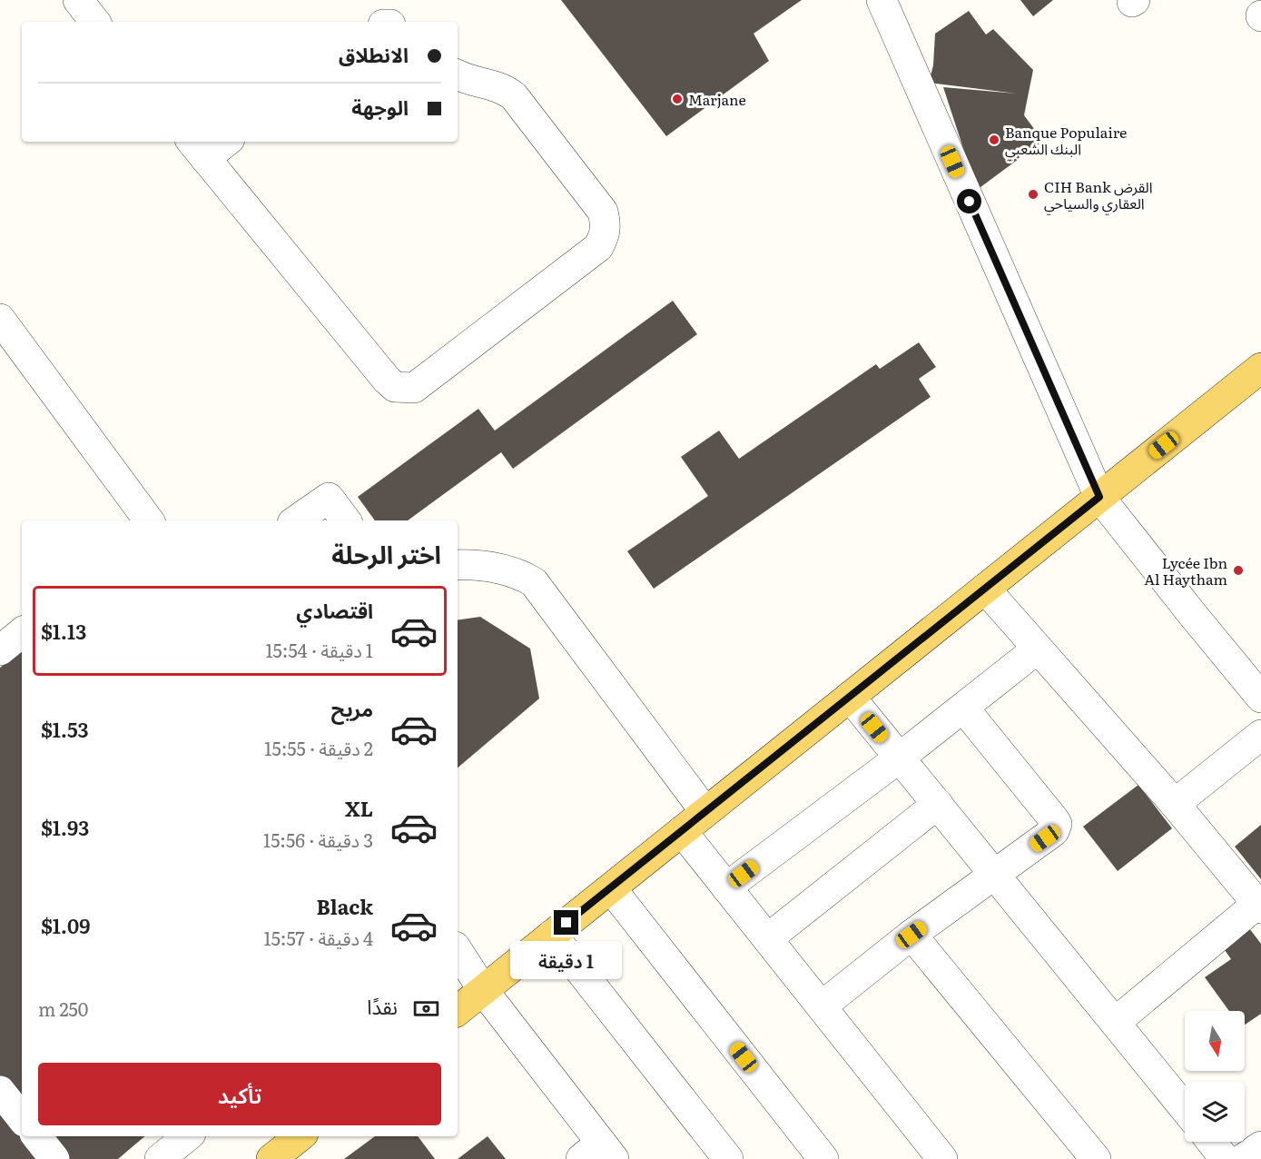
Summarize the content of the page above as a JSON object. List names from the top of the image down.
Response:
{
  "places": [
    "Marjane",
    "Banque Populaire البنك الشعبي",
    "CIH Bank القرض العقاري والسياحي",
    "Lycée Ibn Al Haytham"
  ],
  "north": "bottom",
  "page": {
    "banner": ["الانطلاق", "الوجهة"],
    "heading": "اختر الرحلة",
    "list": [
      {
        "name": "اقتصادي",
        "note": "1 دقيقة · 15:54",
        "value": "$1.13"
      },
      {
        "name": "مريح",
        "note": "2 دقيقة · 15:55",
        "value": "$1.53"
      },
      {
        "name": "XL",
        "note": "3 دقيقة · 15:56",
        "value": "$1.93"
      },
      {
        "name": "Black",
        "note": "4 دقيقة · 15:57",
        "value": "$1.09"
      }
    ],
    "bubble": "1 دقيقة",
    "pay": ["نقدًا", "250 m"],
    "buttons": "تأكيد"
  }
}
